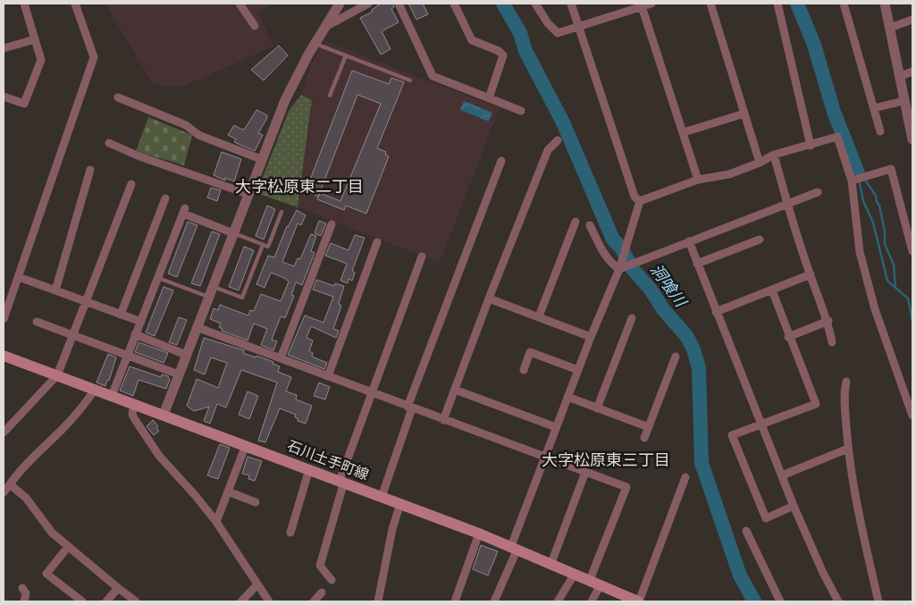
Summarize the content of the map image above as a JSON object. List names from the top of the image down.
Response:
{
  "streets": {
    "main road": ["石川土手町線"]
  },
  "districts": ["大字松原東二丁目", "大字松原東三丁目"],
  "water": ["洞喰川"]
}
